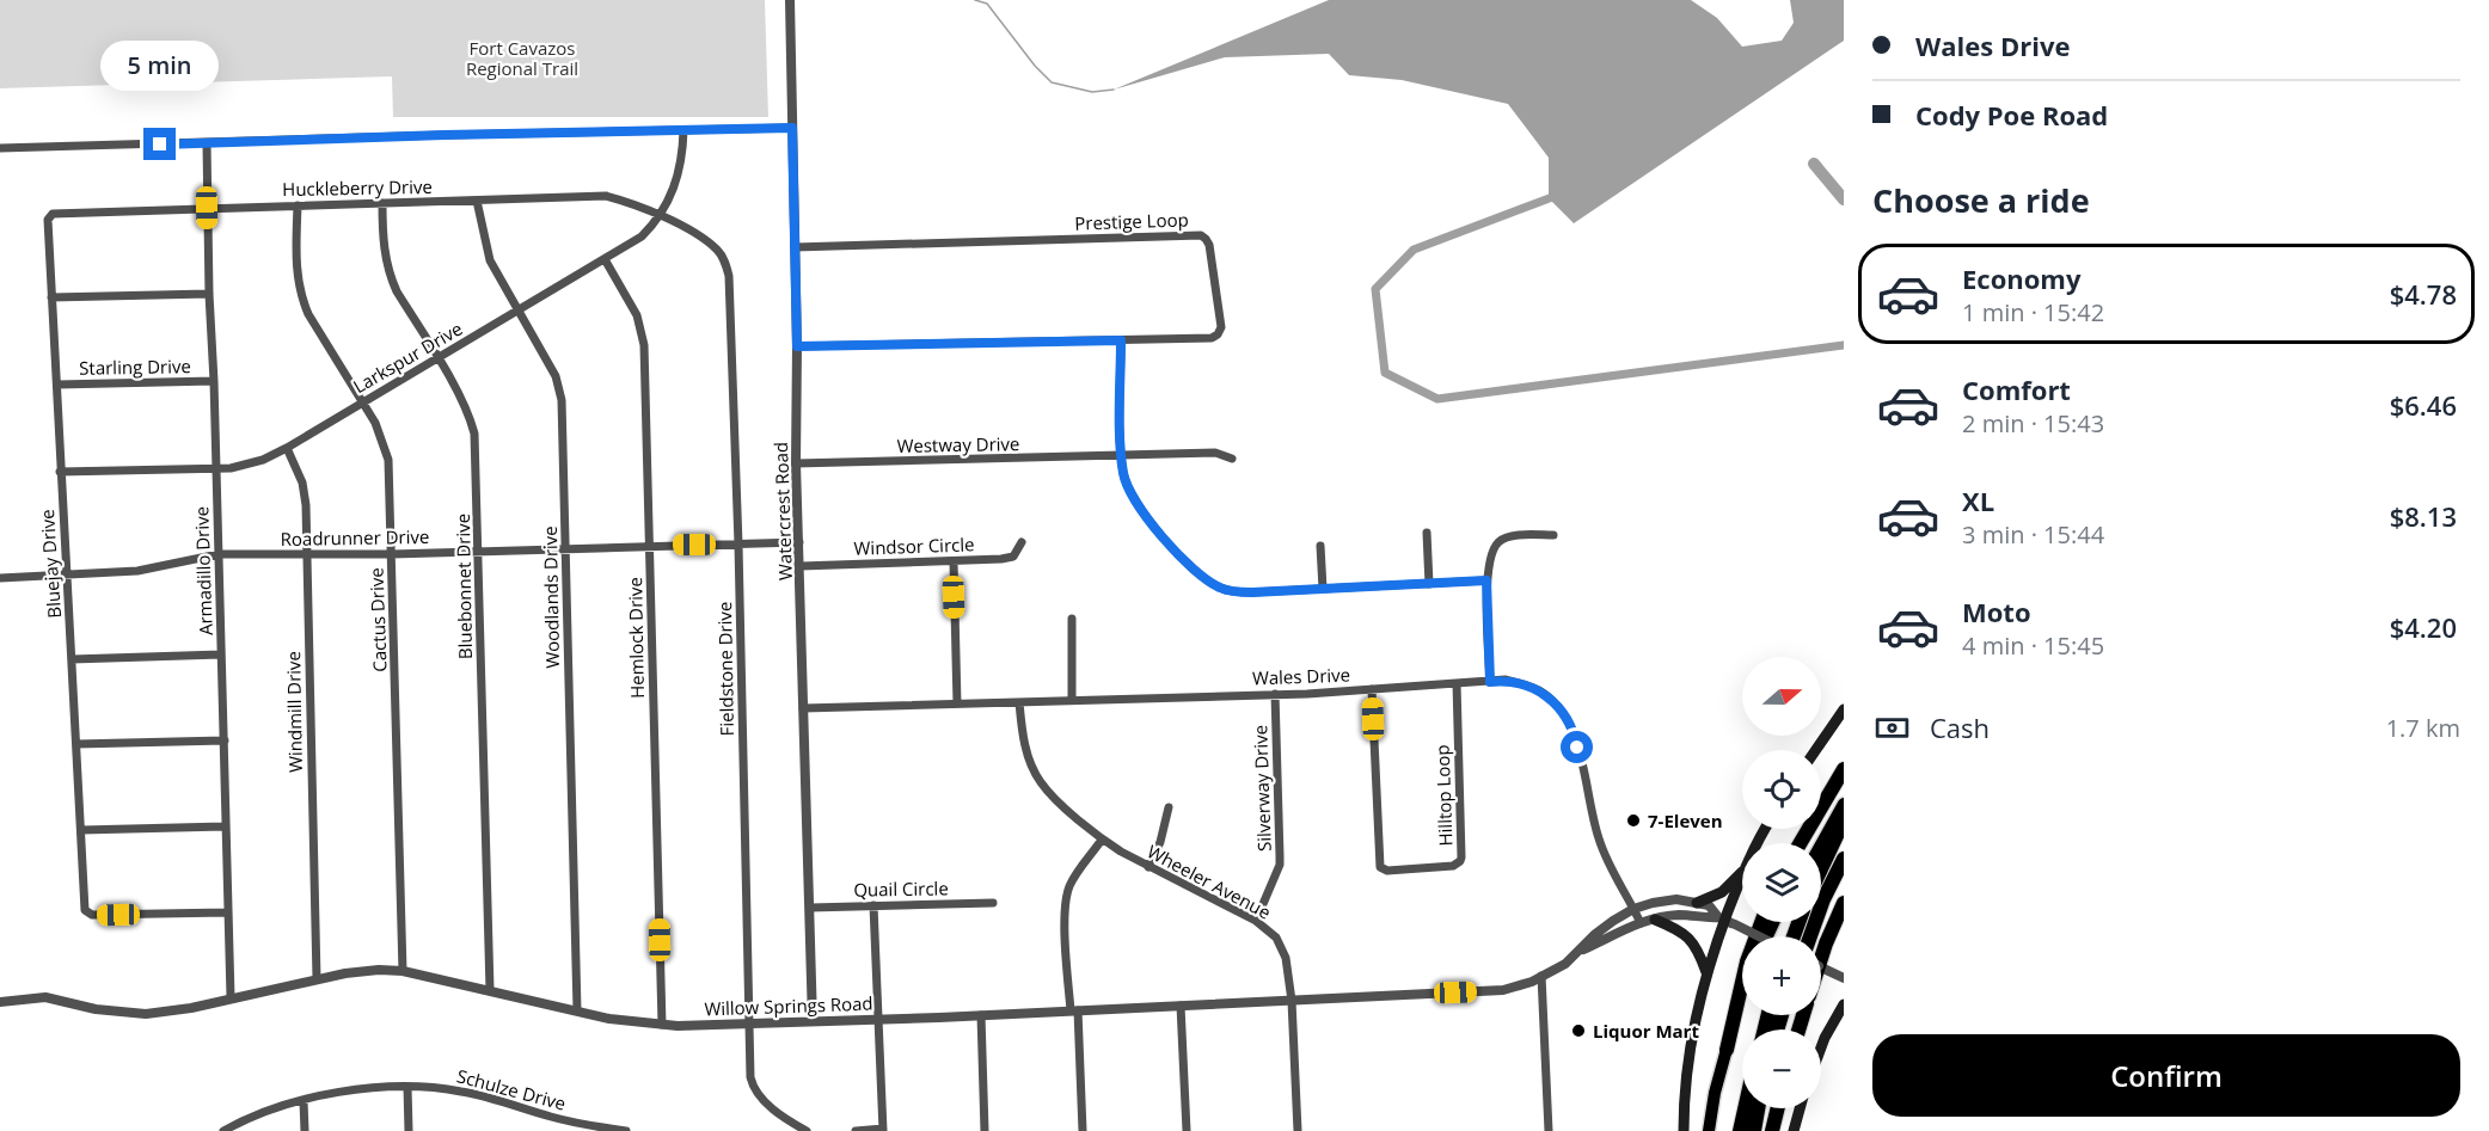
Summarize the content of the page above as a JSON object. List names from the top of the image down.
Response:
{
  "streets": {
    "street": [
      "Huckleberry Drive",
      "Prestige Loop",
      "Larkspur Drive",
      "Starling Drive",
      "Westway Drive",
      "Watercrest Road",
      "Roadrunner Drive",
      "Windsor Circle",
      "Bluejay Drive",
      "Armadillo Drive",
      "Bluebonnet Drive",
      "Woodlands Drive",
      "Cactus Drive",
      "Hemlock Drive",
      "Fieldstone Drive",
      "Wales Drive",
      "Windmill Drive",
      "Silverway Drive",
      "Hilltop Loop",
      "Wheeler Avenue",
      "Quail Circle",
      "Willow Springs Road",
      "Schulze Drive"
    ]
  },
  "crossings": [
    ["Huckleberry Drive", "Larkspur Drive"],
    ["Huckleberry Drive", "Bluejay Drive"],
    ["Huckleberry Drive", "Armadillo Drive"],
    ["Huckleberry Drive", "Bluebonnet Drive"],
    ["Huckleberry Drive", "Woodlands Drive"],
    ["Huckleberry Drive", "Cactus Drive"],
    ["Huckleberry Drive", "Fieldstone Drive"],
    ["Prestige Loop", "Watercrest Road"],
    ["Larkspur Drive", "Bluejay Drive"],
    ["Larkspur Drive", "Armadillo Drive"],
    ["Larkspur Drive", "Bluebonnet Drive"],
    ["Larkspur Drive", "Woodlands Drive"],
    ["Larkspur Drive", "Cactus Drive"],
    ["Larkspur Drive", "Hemlock Drive"],
    ["Larkspur Drive", "Fieldstone Drive"],
    ["Larkspur Drive", "Windmill Drive"],
    ["Starling Drive", "Bluejay Drive"],
    ["Starling Drive", "Armadillo Drive"],
    ["Westway Drive", "Watercrest Road"],
    ["Watercrest Road", "Roadrunner Drive"],
    ["Watercrest Road", "Windsor Circle"],
    ["Watercrest Road", "Wales Drive"],
    ["Watercrest Road", "Quail Circle"],
    ["Watercrest Road", "Willow Springs Road"],
    ["Roadrunner Drive", "Bluejay Drive"],
    ["Roadrunner Drive", "Armadillo Drive"],
    ["Roadrunner Drive", "Bluebonnet Drive"],
    ["Roadrunner Drive", "Woodlands Drive"],
    ["Roadrunner Drive", "Cactus Drive"],
    ["Roadrunner Drive", "Hemlock Drive"],
    ["Roadrunner Drive", "Fieldstone Drive"],
    ["Roadrunner Drive", "Windmill Drive"],
    ["Bluejay Drive", "Armadillo Drive"],
    ["Armadillo Drive", "Willow Springs Road"],
    ["Bluebonnet Drive", "Willow Springs Road"],
    ["Woodlands Drive", "Willow Springs Road"],
    ["Cactus Drive", "Willow Springs Road"],
    ["Hemlock Drive", "Willow Springs Road"],
    ["Fieldstone Drive", "Willow Springs Road"],
    ["Wales Drive", "Silverway Drive"],
    ["Wales Drive", "Hilltop Loop"],
    ["Wales Drive", "Wheeler Avenue"],
    ["Wales Drive", "Willow Springs Road"],
    ["Windmill Drive", "Willow Springs Road"],
    ["Silverway Drive", "Wheeler Avenue"],
    ["Wheeler Avenue", "Willow Springs Road"]
  ],
  "parks": ["Fort Cavazos Regional Trail"],
  "places": ["7-Eleven", "Liquor Mart"],
  "north": "right",
  "page": {
    "banner": ["Wales Drive", "Cody Poe Road"],
    "bubble": "5 min",
    "heading": "Choose a ride",
    "list": [
      {
        "name": "Economy",
        "note": "1 min · 15:42",
        "value": "$4.78"
      },
      {
        "name": "Comfort",
        "note": "2 min · 15:43",
        "value": "$6.46"
      },
      {
        "name": "XL",
        "note": "3 min · 15:44",
        "value": "$8.13"
      },
      {
        "name": "Moto",
        "note": "4 min · 15:45",
        "value": "$4.20"
      }
    ],
    "map_buttons": ["+", "−"],
    "pay": ["Cash", "1.7 km"],
    "buttons": "Confirm"
  }
}
